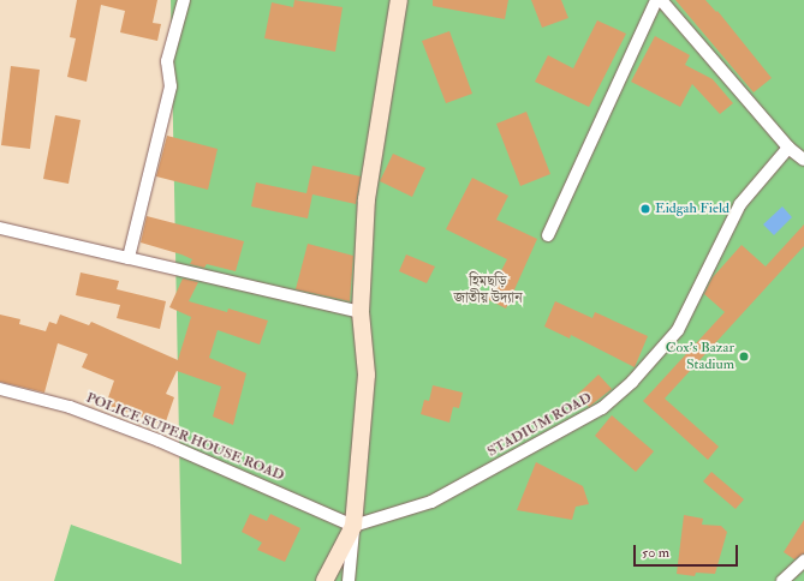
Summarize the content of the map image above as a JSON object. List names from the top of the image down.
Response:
{
  "streets": {
    "street": ["STADIUM ROAD", "POLICE SUPER HOUSE ROAD"]
  },
  "crossings": [
    ["STADIUM ROAD", "POLICE SUPER HOUSE ROAD"]
  ],
  "parks": ["হিমছড়ি জাতীয় উদ্যান"],
  "places": ["Eidgah Field", "Cox's Bazar Stadium"],
  "scale_bar": "50 m"
}
